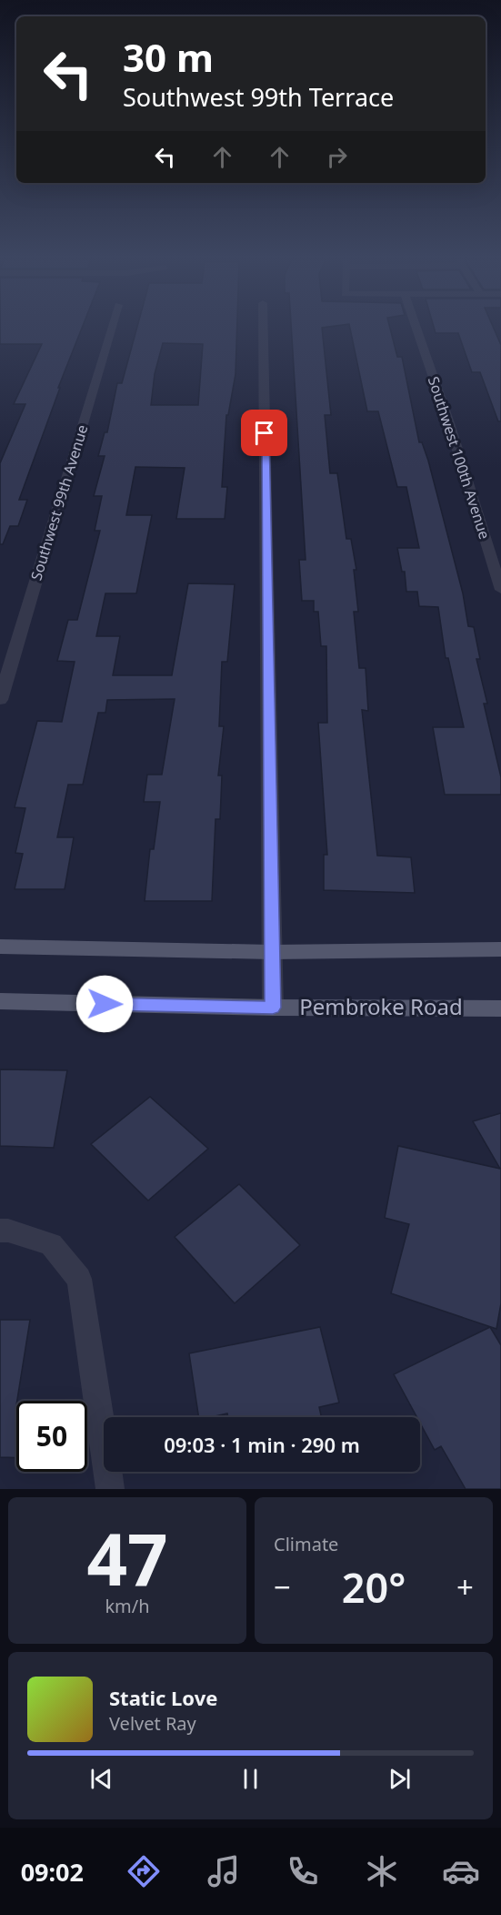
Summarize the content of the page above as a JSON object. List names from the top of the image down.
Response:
{
  "streets": {
    "main road": ["Pembroke Road"],
    "street": ["Southwest 100th Avenue", "Southwest 99th Avenue"]
  },
  "page": {
    "turn": ["30 m", "Southwest 99th Terrace"],
    "limit": "50",
    "trip": "09:03 · 1 min · 290 m",
    "tile": [
      ["47", "km/h"],
      "Climate"
    ],
    "heat": ["−", "20°", "+"],
    "song": ["Static Love", "Velvet Ray"],
    "tabs": "09:02"
  }
}
